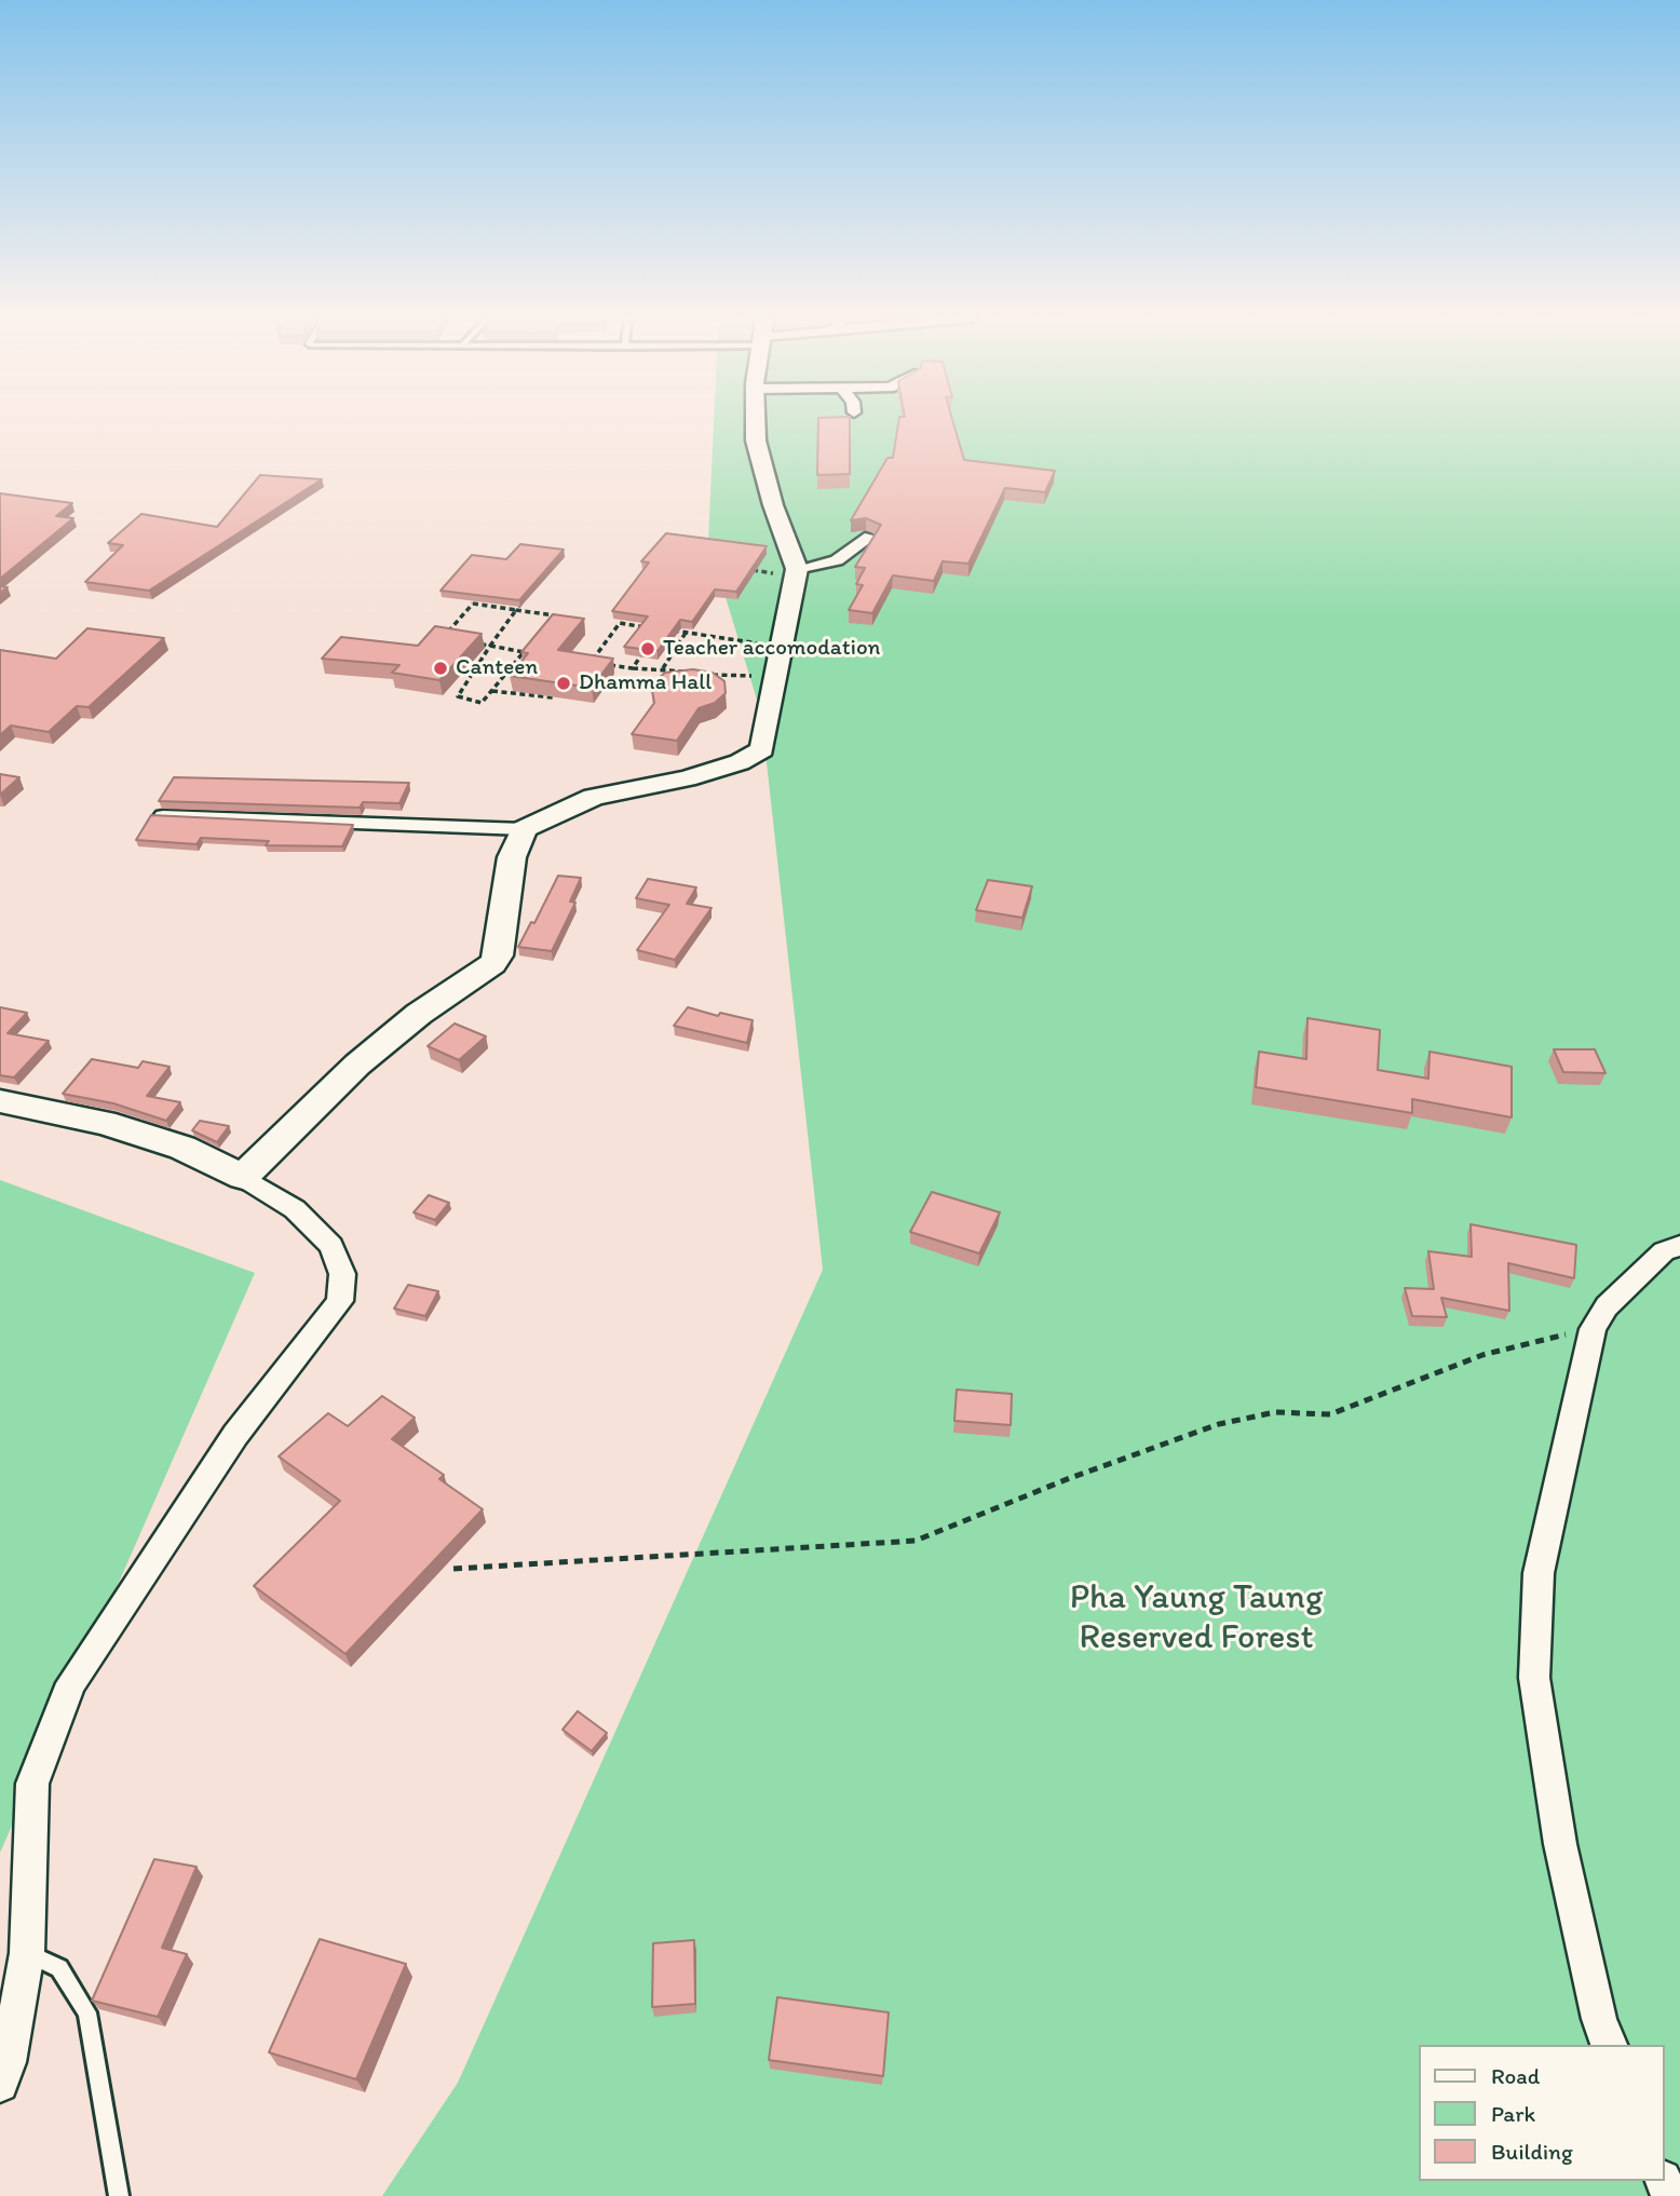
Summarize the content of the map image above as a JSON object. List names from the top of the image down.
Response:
{
  "parks": ["Pha Yaung Taung Reserved Forest"],
  "places": ["Teacher accomodation", "Canteen", "Dhamma Hall"],
  "legend": ["Road", "Park", "Building"]
}
